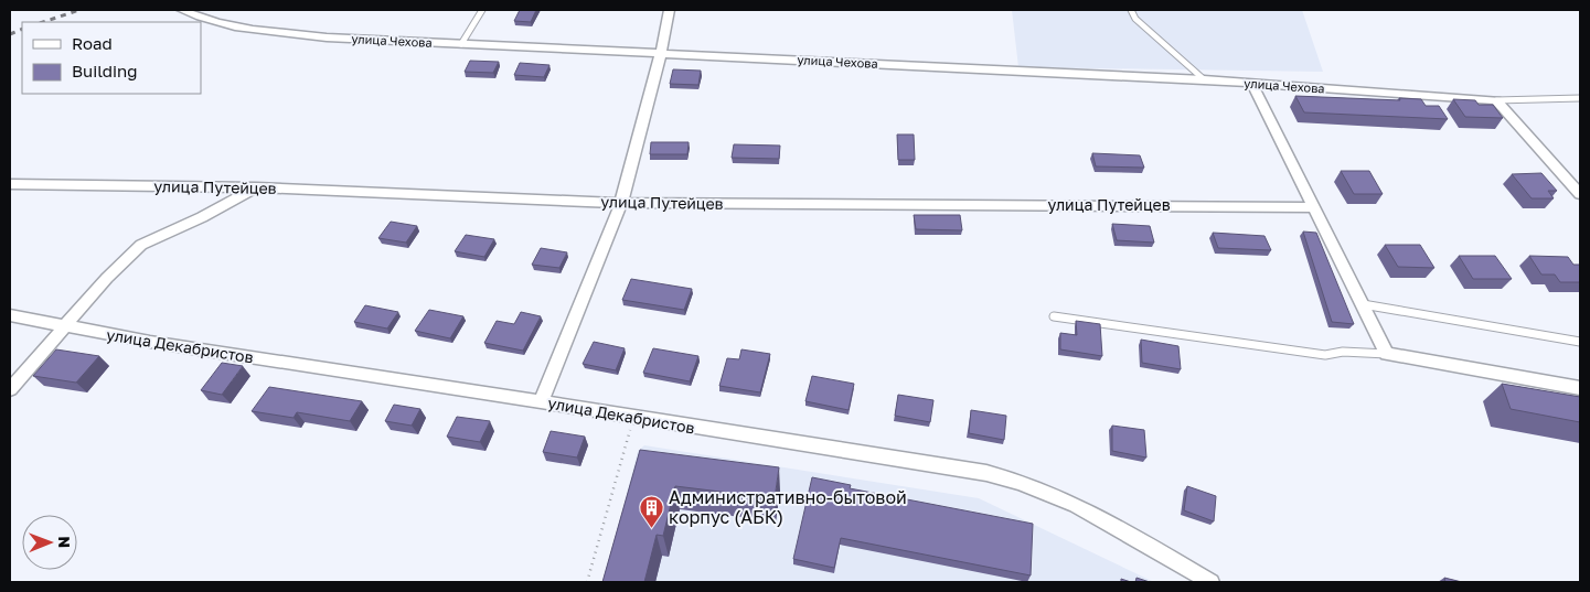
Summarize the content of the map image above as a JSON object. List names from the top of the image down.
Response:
{
  "streets": {
    "street": ["улица Чехова", "улица Путейцев", "улица Декабристов"]
  },
  "places": {
    "building": ["Административно-бытовой корпус (АБК)"]
  },
  "legend": ["Road", "Building"],
  "north": "right"
}
